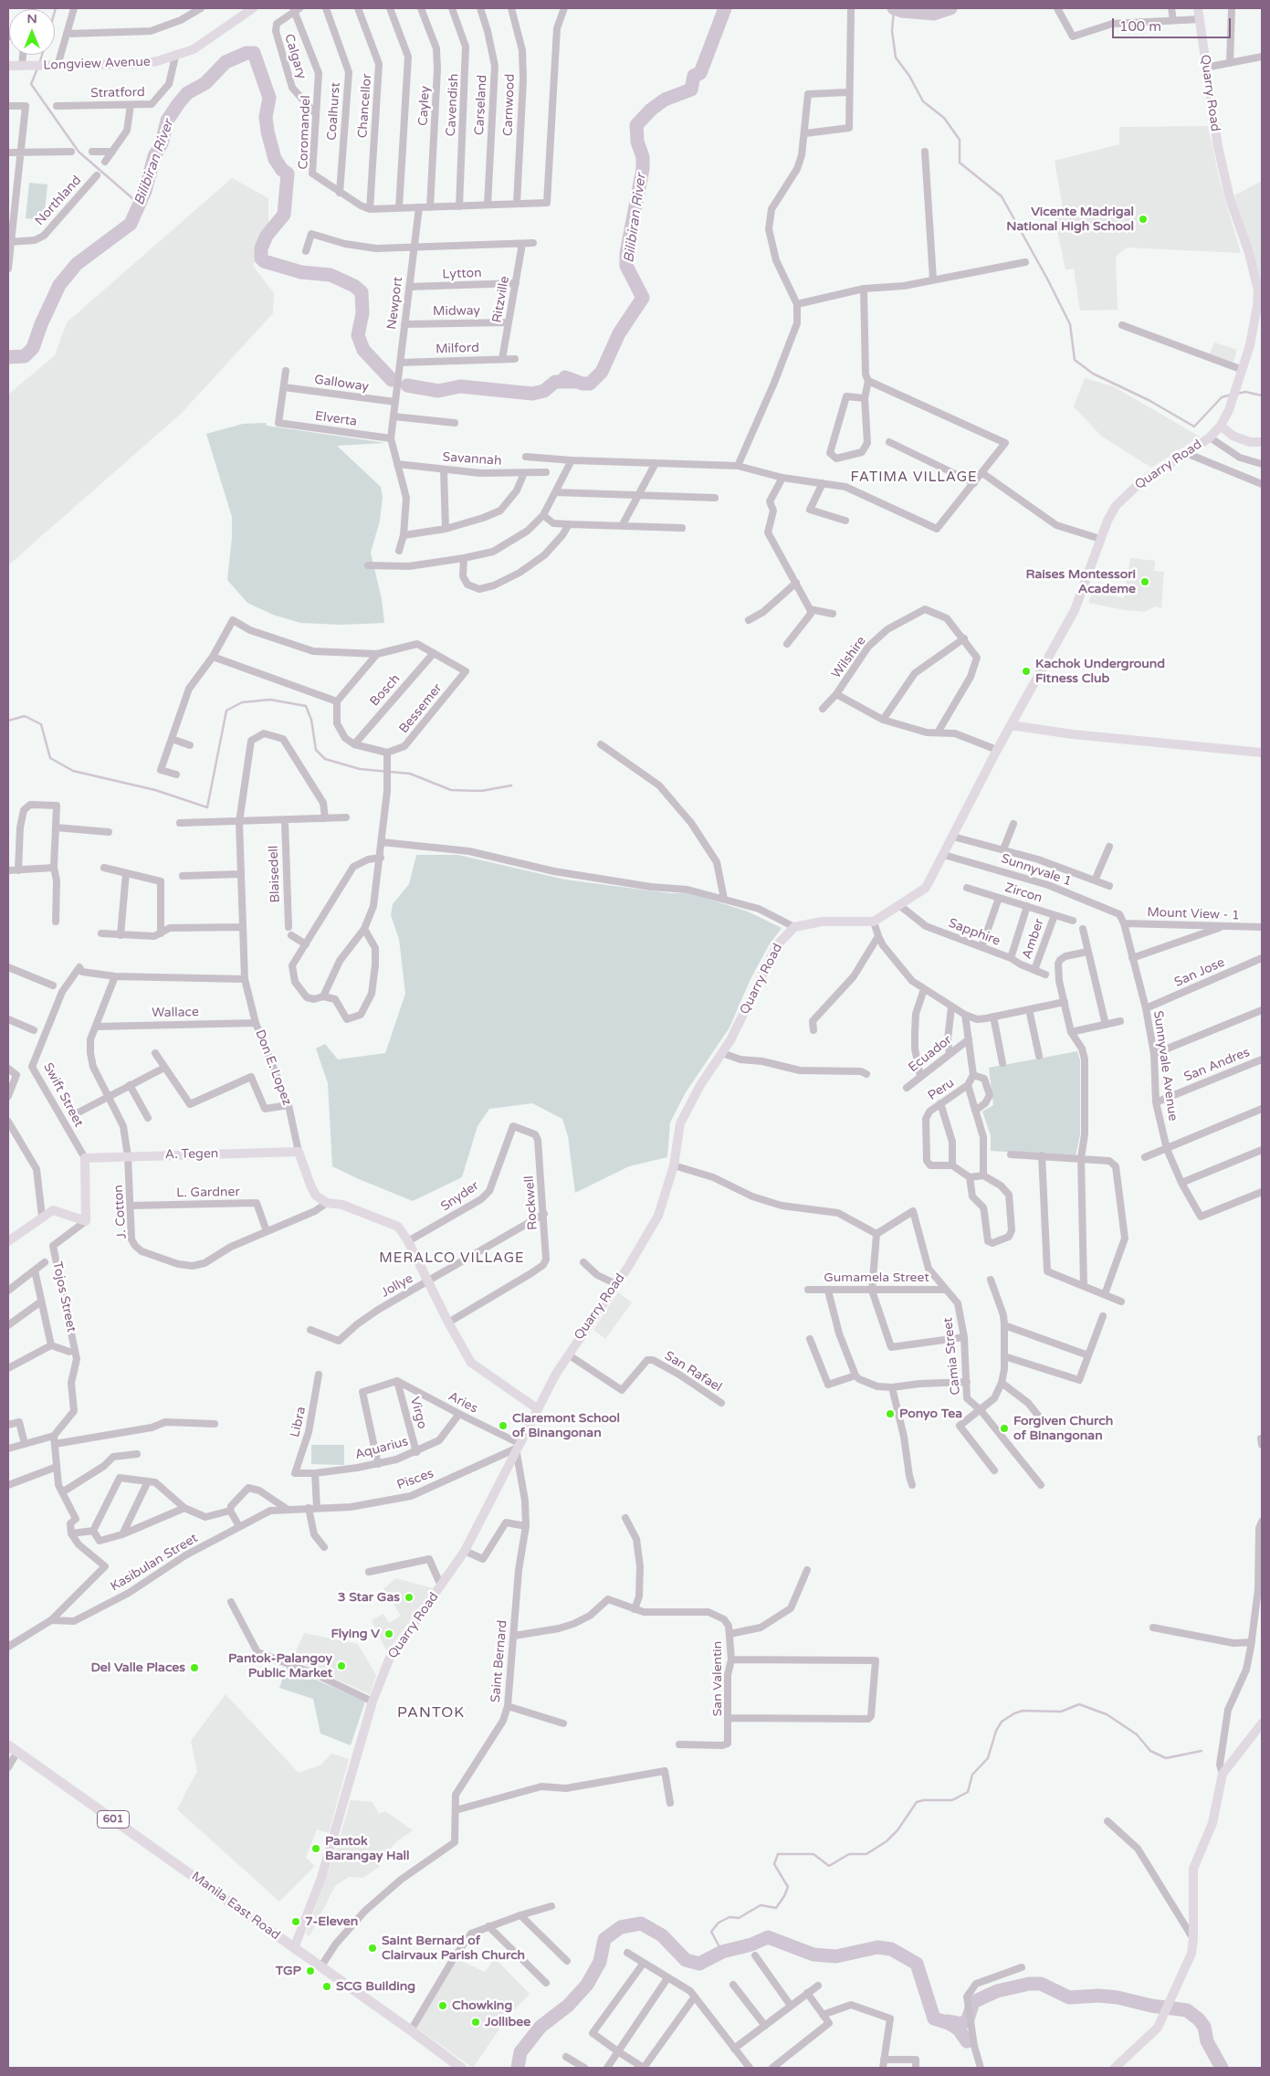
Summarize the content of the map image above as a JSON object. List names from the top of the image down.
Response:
{
  "streets": {
    "main road": ["601", "Manila East Road"],
    "street": [
      "Calgary",
      "Longview Avenue",
      "Stratford",
      "Quarry Road",
      "Cavendish",
      "Carseland",
      "Carnwood",
      "Chancellor",
      "Cayley",
      "Coalhurst",
      "Coromandel",
      "Northland",
      "Lytton",
      "Ritzville",
      "Newport",
      "Midway",
      "Milford",
      "Galloway",
      "Elverta",
      "Savannah",
      "Wilshire",
      "Bosch",
      "Bessemer",
      "Sunnyvale 1",
      "Blaisedell",
      "Zircon",
      "Mount View - 1",
      "Sapphire",
      "Amber",
      "San Jose",
      "Wallace",
      "Ecuador",
      "San Andres",
      "Sunnyvale Avenue",
      "Don E. Lopez",
      "Peru",
      "Swift Street",
      "A. Tegen",
      "L. Gardner",
      "Snyder",
      "Rockwell",
      "J. Cotton",
      "Gumamela Street",
      "Jollye",
      "Tojos Street",
      "Camia Street",
      "San Rafael",
      "Aries",
      "Virgo",
      "Libra",
      "Aquarius",
      "Pisces",
      "Kasibulan Street",
      "Saint Bernard",
      "San Valentin"
    ]
  },
  "crossings": [
    ["Calgary", "Coromandel"],
    ["Longview Avenue", "Stratford"],
    ["Quarry Road", "Sunnyvale 1"],
    ["Quarry Road", "Sapphire"],
    ["Quarry Road", "San Rafael"],
    ["Quarry Road", "Aries"],
    ["Quarry Road", "Pisces"],
    ["Quarry Road", "Saint Bernard"],
    ["Quarry Road", "Manila East Road"],
    ["Cavendish", "Coromandel"],
    ["Carseland", "Coromandel"],
    ["Carnwood", "Coromandel"],
    ["Chancellor", "Coromandel"],
    ["Cayley", "Coromandel"],
    ["Coalhurst", "Coromandel"],
    ["Coromandel", "Newport"],
    ["Lytton", "Ritzville"],
    ["Lytton", "Newport"],
    ["Ritzville", "Midway"],
    ["Ritzville", "Milford"],
    ["Newport", "Midway"],
    ["Newport", "Milford"],
    ["Newport", "Galloway"],
    ["Newport", "Elverta"],
    ["Newport", "Savannah"],
    ["Galloway", "Elverta"],
    ["Bosch", "Bessemer"],
    ["Sunnyvale 1", "Sunnyvale Avenue"],
    ["Zircon", "Amber"],
    ["Mount View - 1", "Sunnyvale Avenue"],
    ["Sapphire", "Amber"],
    ["San Jose", "Sunnyvale Avenue"],
    ["Wallace", "Don E. Lopez"],
    ["Wallace", "J. Cotton"],
    ["San Andres", "Sunnyvale Avenue"],
    ["Don E. Lopez", "A. Tegen"],
    ["Don E. Lopez", "J. Cotton"],
    ["Swift Street", "A. Tegen"],
    ["Swift Street", "J. Cotton"],
    ["A. Tegen", "J. Cotton"],
    ["L. Gardner", "J. Cotton"],
    ["Snyder", "Rockwell"],
    ["Rockwell", "Jollye"],
    ["Gumamela Street", "Camia Street"],
    ["Aries", "Virgo"],
    ["Aries", "Aquarius"],
    ["Aries", "Pisces"],
    ["Aries", "Saint Bernard"],
    ["Virgo", "Aquarius"],
    ["Libra", "Aquarius"],
    ["Pisces", "Kasibulan Street"],
    ["Pisces", "Saint Bernard"],
    ["Saint Bernard", "San Valentin"],
    ["Saint Bernard", "Manila East Road"]
  ],
  "districts": ["FATIMA VILLAGE", "MERALCO VILLAGE", "PANTOK"],
  "water": ["Bilibiran River"],
  "places": [
    "Vicente Madrigal National High School",
    "Raises Montessori Academe",
    "Kachok Underground Fitness Club",
    "Ponyo Tea",
    "Claremont School of Binangonan",
    "Forgiven Church of Binangonan",
    "3 Star Gas",
    "Flying V",
    "Pantok-Palangoy Public Market",
    "Del Valle Places",
    "Pantok Barangay Hall",
    "7-Eleven",
    "Saint Bernard of Clairvaux Parish Church",
    "TGP",
    "SCG Building",
    "Chowking",
    "Jollibee"
  ],
  "scale_bar": "100 m",
  "north": "top"
}
